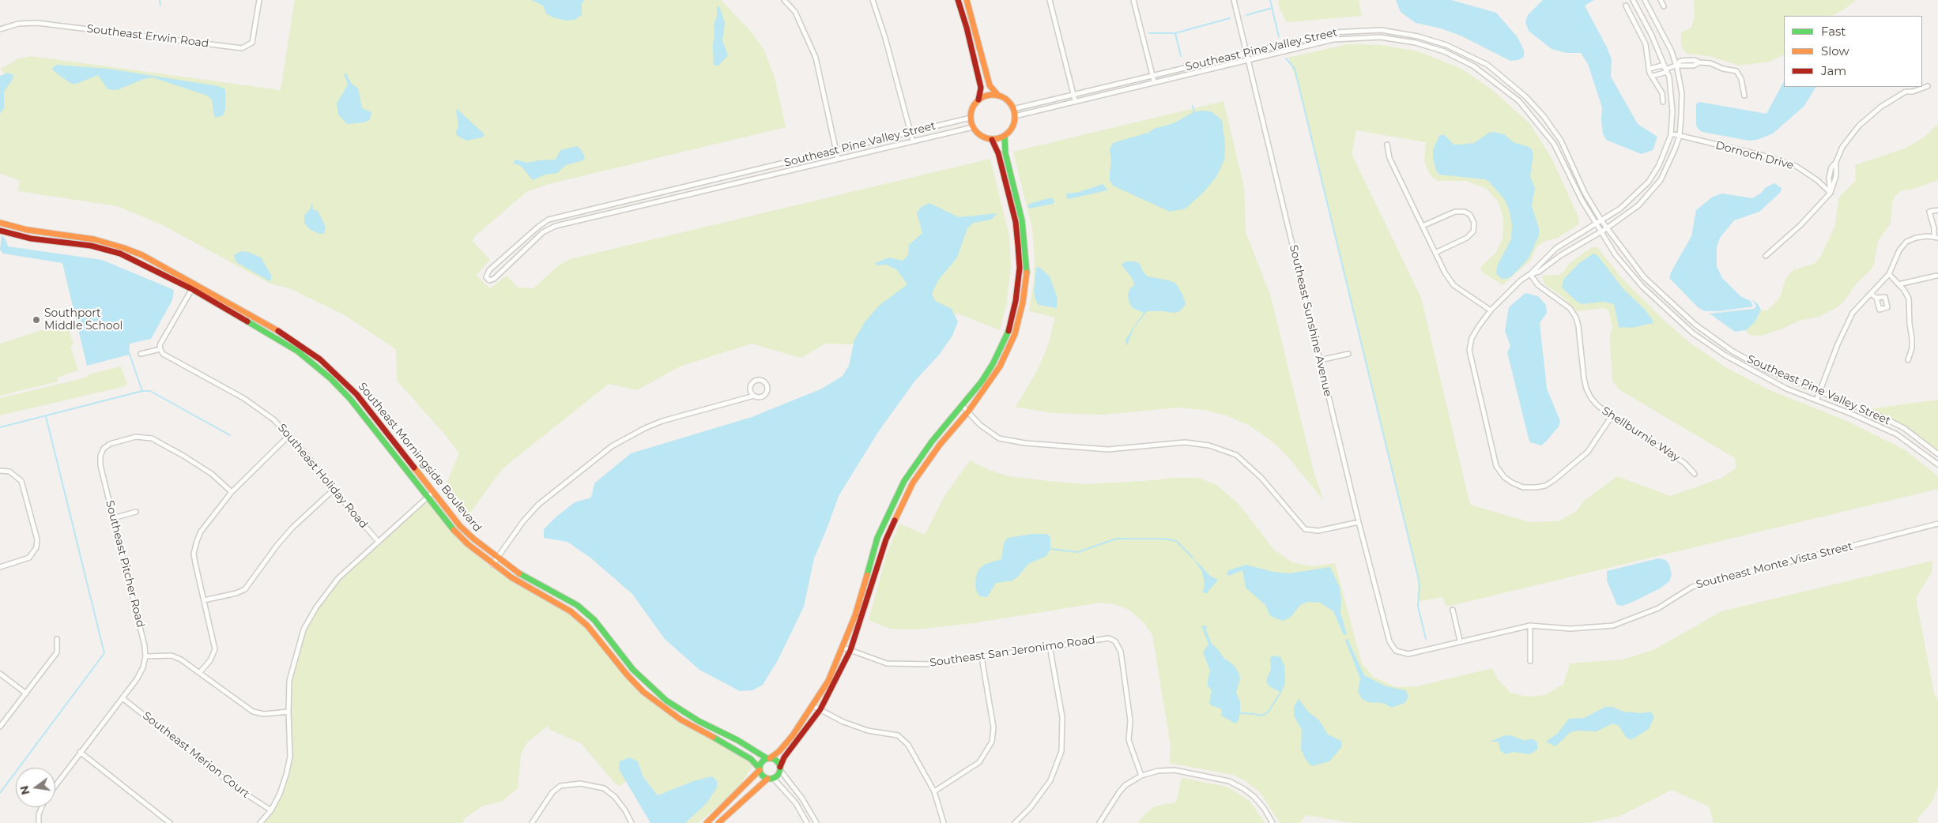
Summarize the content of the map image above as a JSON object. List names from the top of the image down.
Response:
{
  "streets": {
    "street": [
      "Southeast Erwin Road",
      "Southeast Pine Valley Street",
      "Dornoch Drive",
      "Southeast Sunshine Avenue",
      "Shellburnie Way",
      "Southeast Morningside Boulevard",
      "Southeast Holiday Road",
      "Southeast Pitcher Road",
      "Southeast Monte Vista Street",
      "Southeast San Jeronimo Road",
      "Southeast Merion Court"
    ]
  },
  "crossings": [
    ["Southeast Pine Valley Street", "Southeast Sunshine Avenue"],
    ["Southeast Sunshine Avenue", "Southeast Monte Vista Street"]
  ],
  "places": ["Southport Middle School"],
  "legend": ["Fast", "Slow", "Jam"],
  "north": "left"
}
